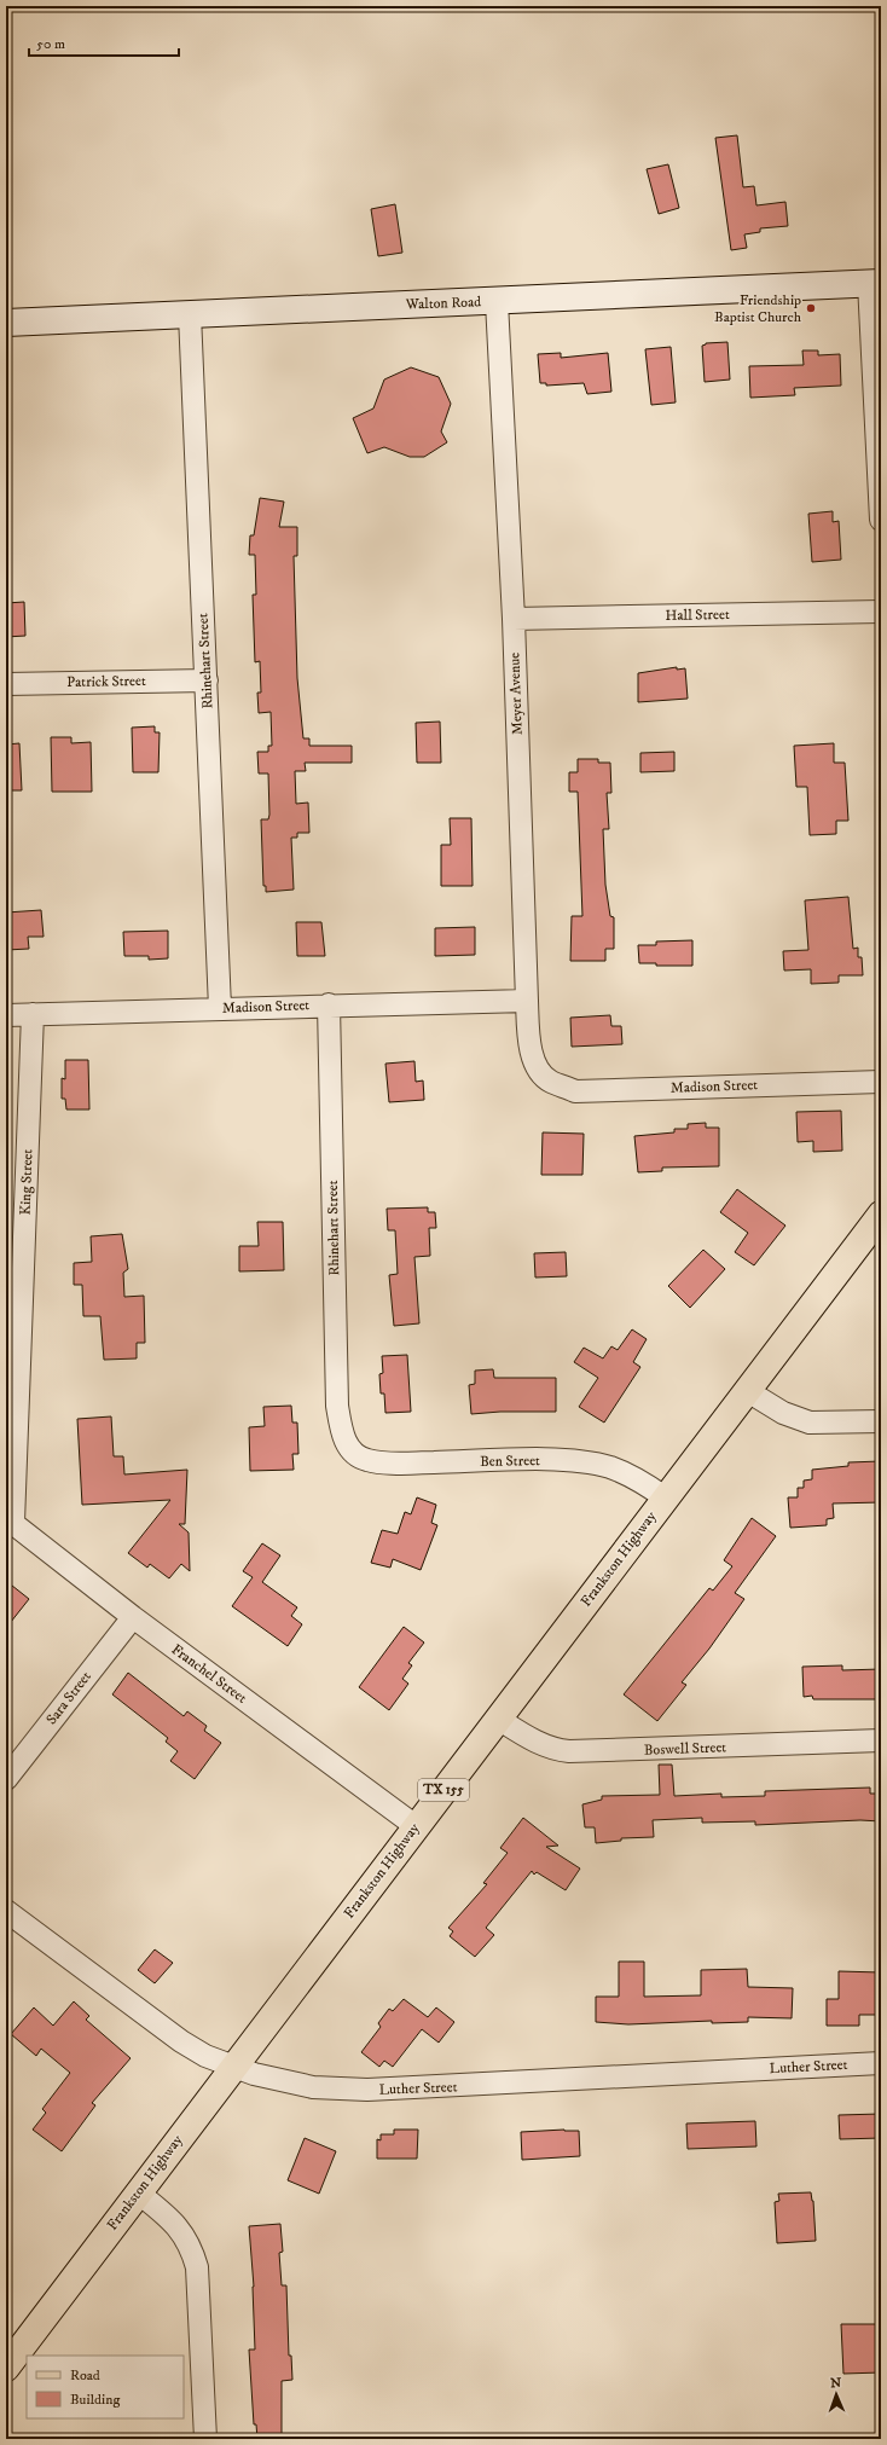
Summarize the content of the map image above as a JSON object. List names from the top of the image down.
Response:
{
  "streets": {
    "main road": ["Frankston Highway", "TX 155"],
    "street": [
      "Walton Road",
      "Hall Street",
      "Rhinehart Street",
      "Patrick Street",
      "Meyer Avenue",
      "Madison Street",
      "King Street",
      "Ben Street",
      "Franchel Street",
      "Sara Street",
      "Boswell Street",
      "Luther Street"
    ]
  },
  "crossings": [
    ["Walton Road", "Rhinehart Street"],
    ["Walton Road", "Meyer Avenue"],
    ["Hall Street", "Meyer Avenue"],
    ["Rhinehart Street", "Patrick Street"],
    ["Rhinehart Street", "Madison Street"],
    ["Rhinehart Street", "Ben Street"],
    ["Meyer Avenue", "Madison Street"],
    ["Madison Street", "King Street"],
    ["King Street", "Franchel Street"],
    ["Ben Street", "Frankston Highway"],
    ["Frankston Highway", "Franchel Street"],
    ["Frankston Highway", "Boswell Street"],
    ["Frankston Highway", "Luther Street"],
    ["Franchel Street", "Sara Street"]
  ],
  "places": ["Friendship Baptist Church"],
  "legend": ["Road", "Building"],
  "scale_bar": "50 m",
  "north": "top"
}
